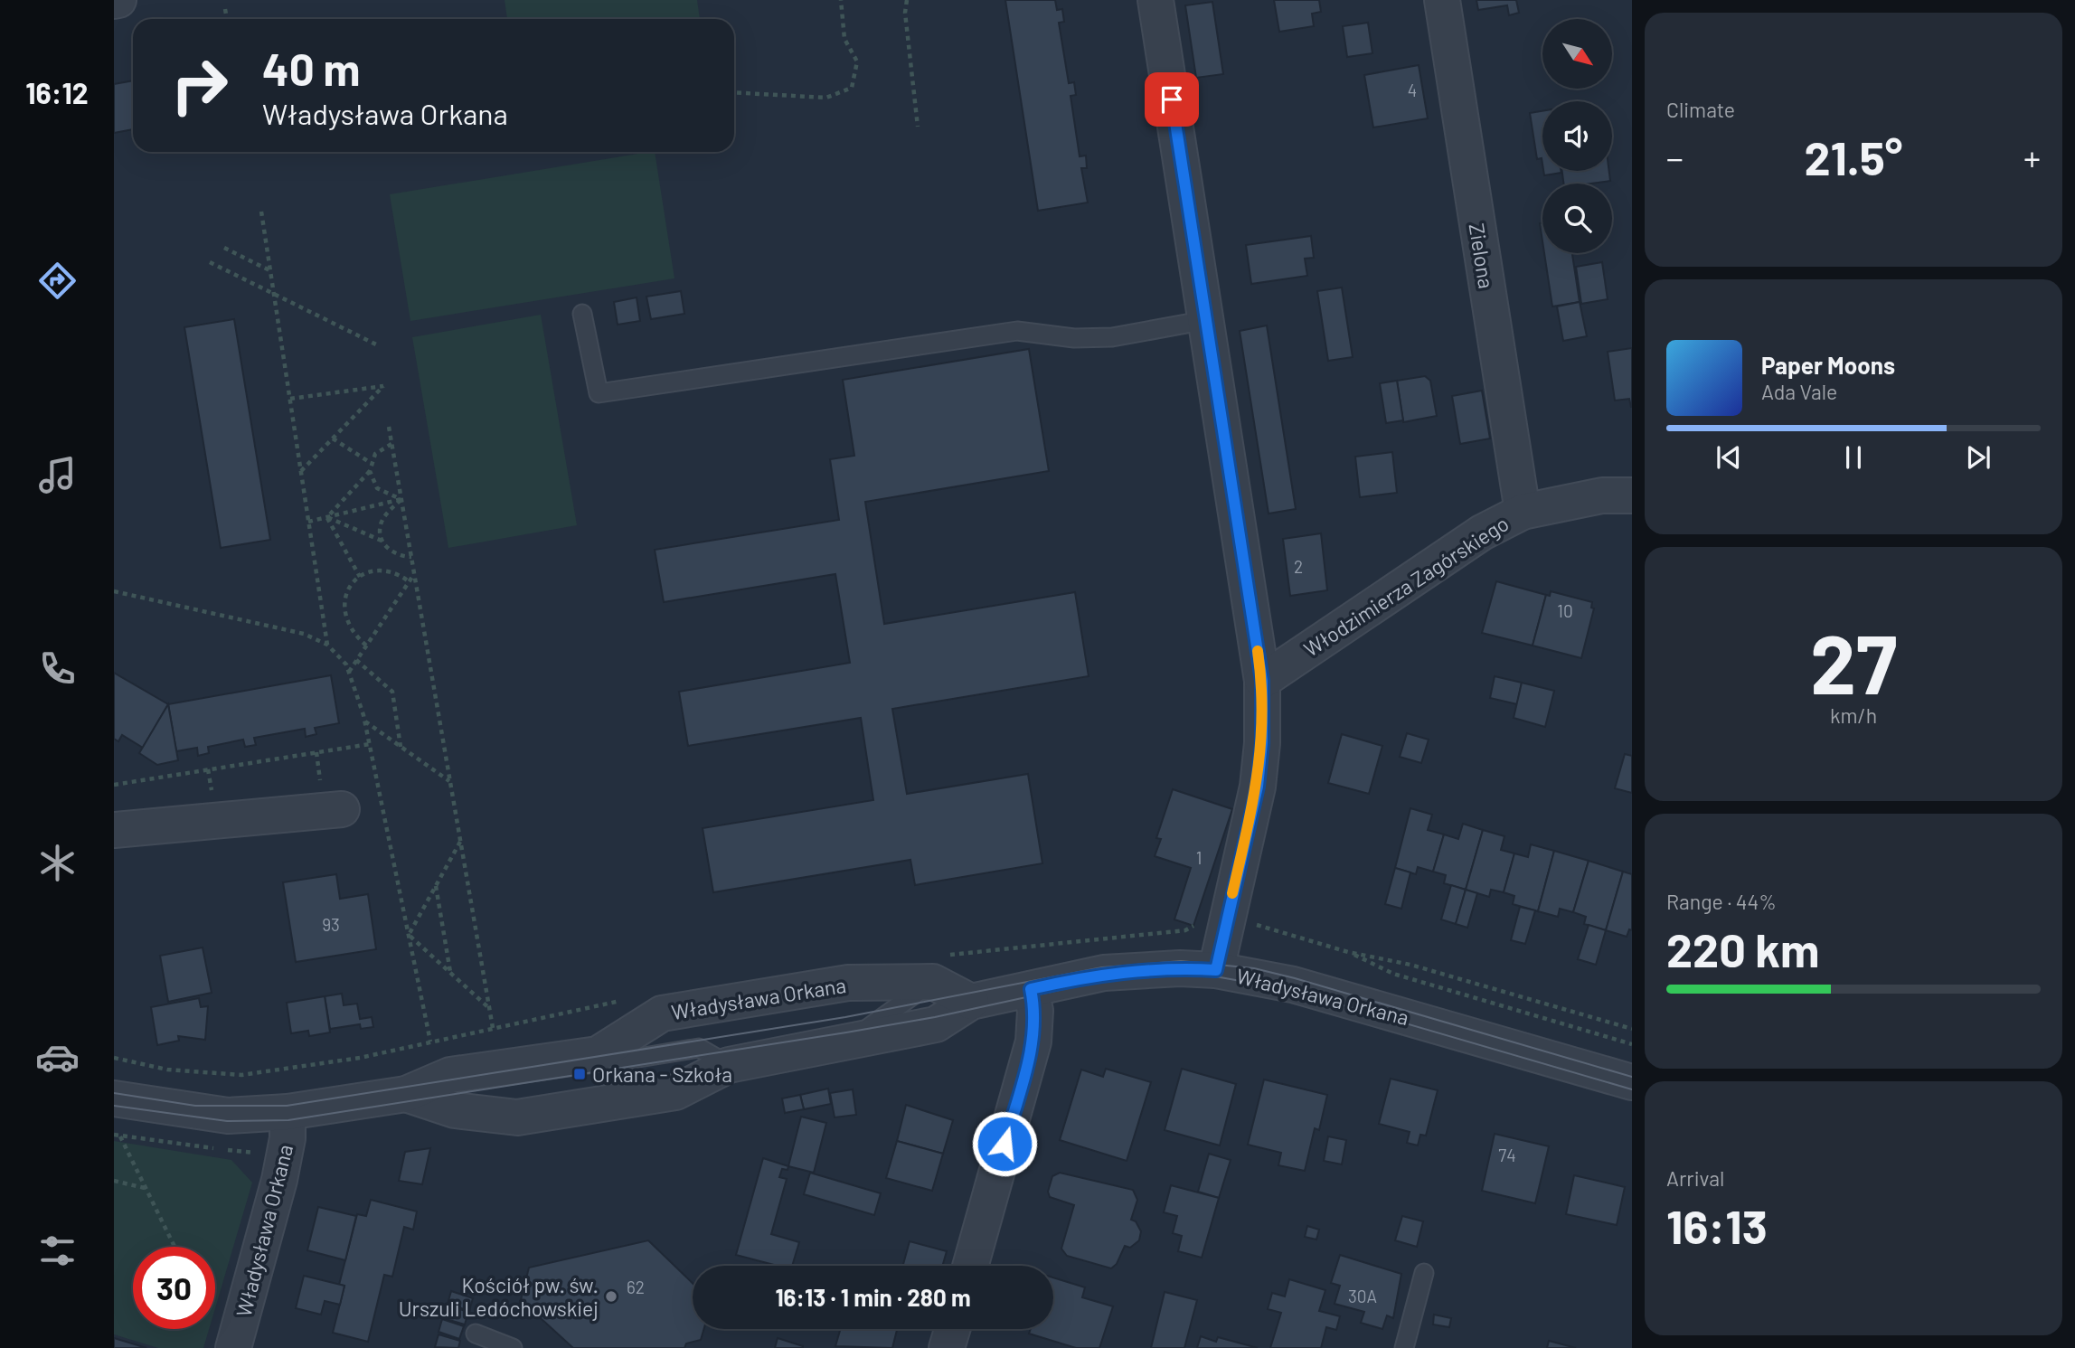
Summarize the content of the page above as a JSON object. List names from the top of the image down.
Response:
{
  "streets": {
    "street": ["Zielona", "Włodzimierza Zagórskiego", "Władysława Orkana"]
  },
  "crossings": [
    ["Zielona", "Włodzimierza Zagórskiego"]
  ],
  "places": {
    "transit": ["Orkana - Szkoła"],
    "other": ["Kościół pw. św. Urszuli Ledóchowskiej"]
  },
  "house_numbers": [
    "4",
    "2",
    "10",
    "1",
    "93",
    "74",
    "62",
    "30A"
  ],
  "north": "bottom right",
  "page": {
    "tabs": "16:12",
    "tile": [
      "Climate",
      ["27", "km/h"],
      ["Range · 44%", "220 km"],
      ["Arrival", "16:13"]
    ],
    "turn": ["40 m", "Władysława Orkana"],
    "heat": ["−", "21.5°", "+"],
    "song": ["Paper Moons", "Ada Vale"],
    "limit": "30",
    "trip": "16:13 · 1 min · 280 m"
  }
}
